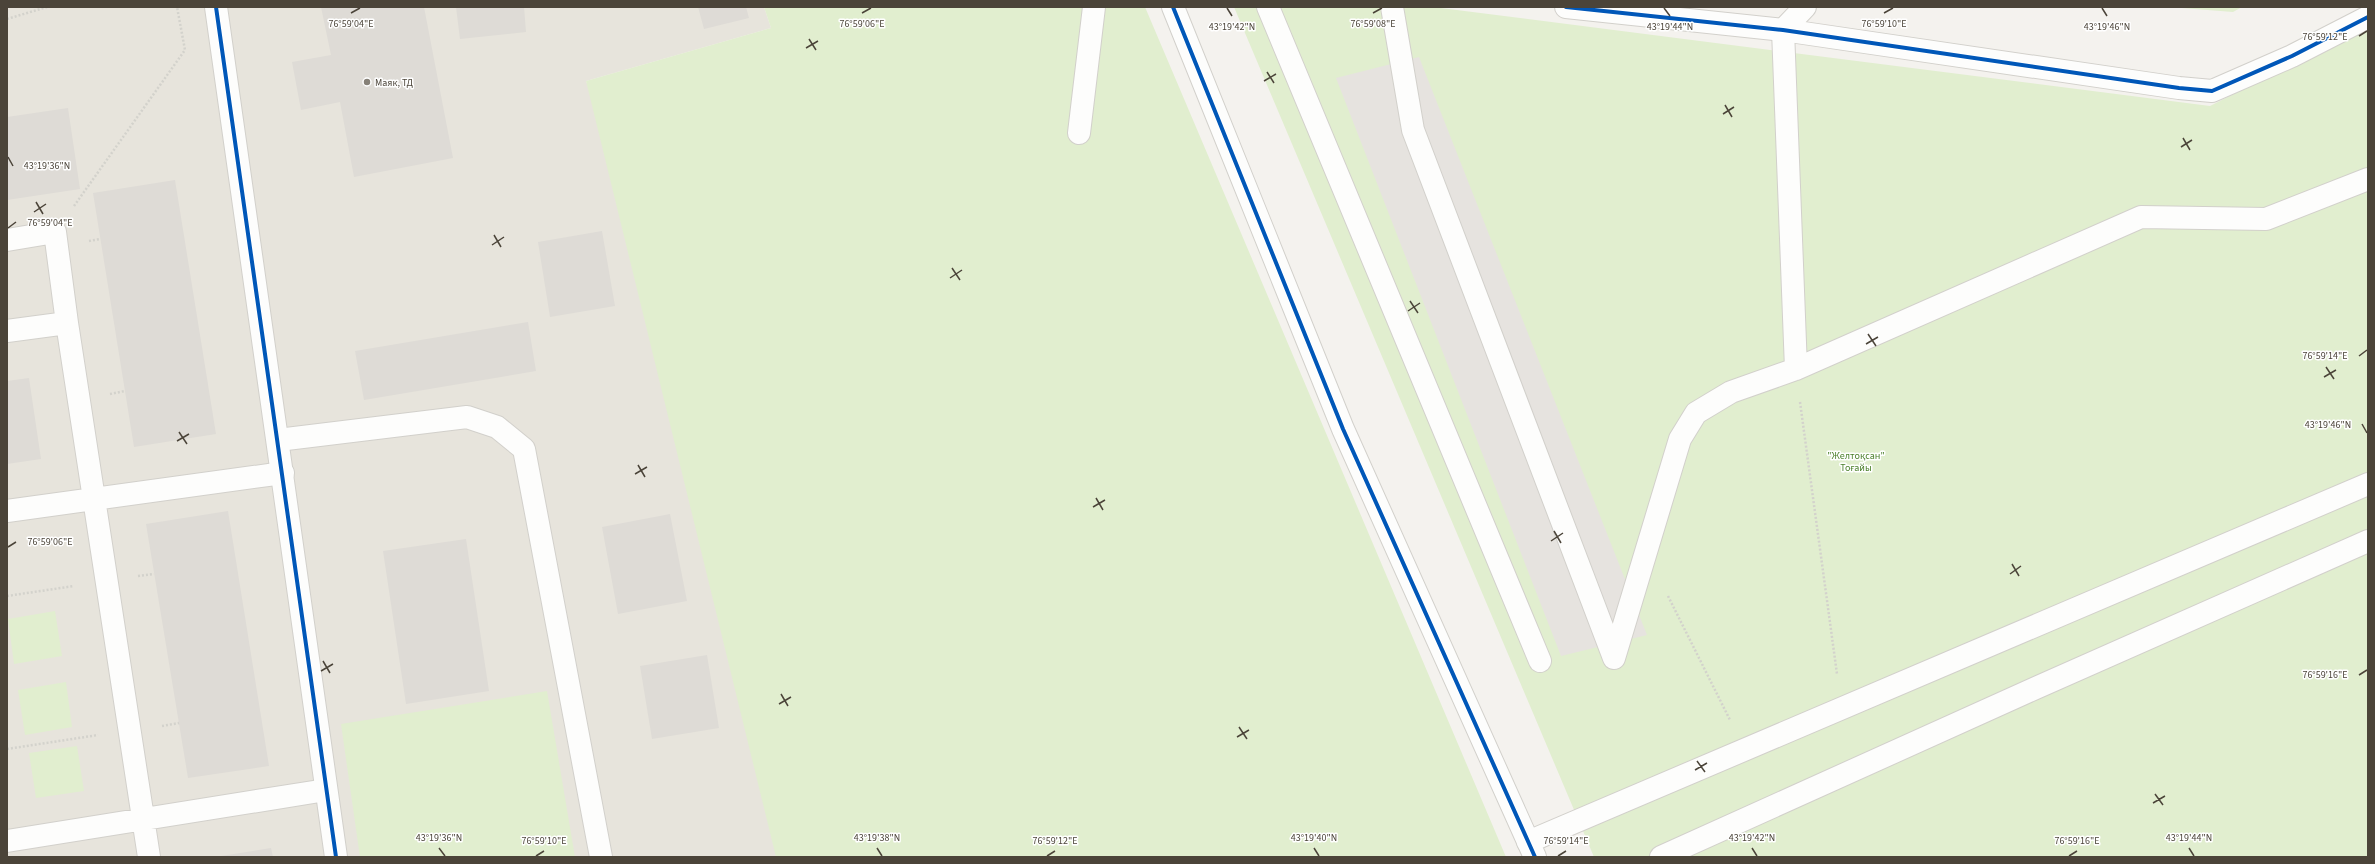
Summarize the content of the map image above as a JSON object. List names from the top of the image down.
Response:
{
  "parks": ["\"Желтоқсан\" Тоғайы"],
  "places": ["Маяк, ТД"],
  "coordinates": [
    "76°59'04\"E",
    "76°59'06\"E",
    "76°59'08\"E",
    "76°59'10\"E",
    "43°19'42\"N",
    "43°19'44\"N",
    "43°19'46\"N",
    "76°59'12\"E",
    "43°19'36\"N",
    "76°59'14\"E",
    "76°59'16\"E",
    "43°19'38\"N",
    "43°19'40\"N"
  ]
}
